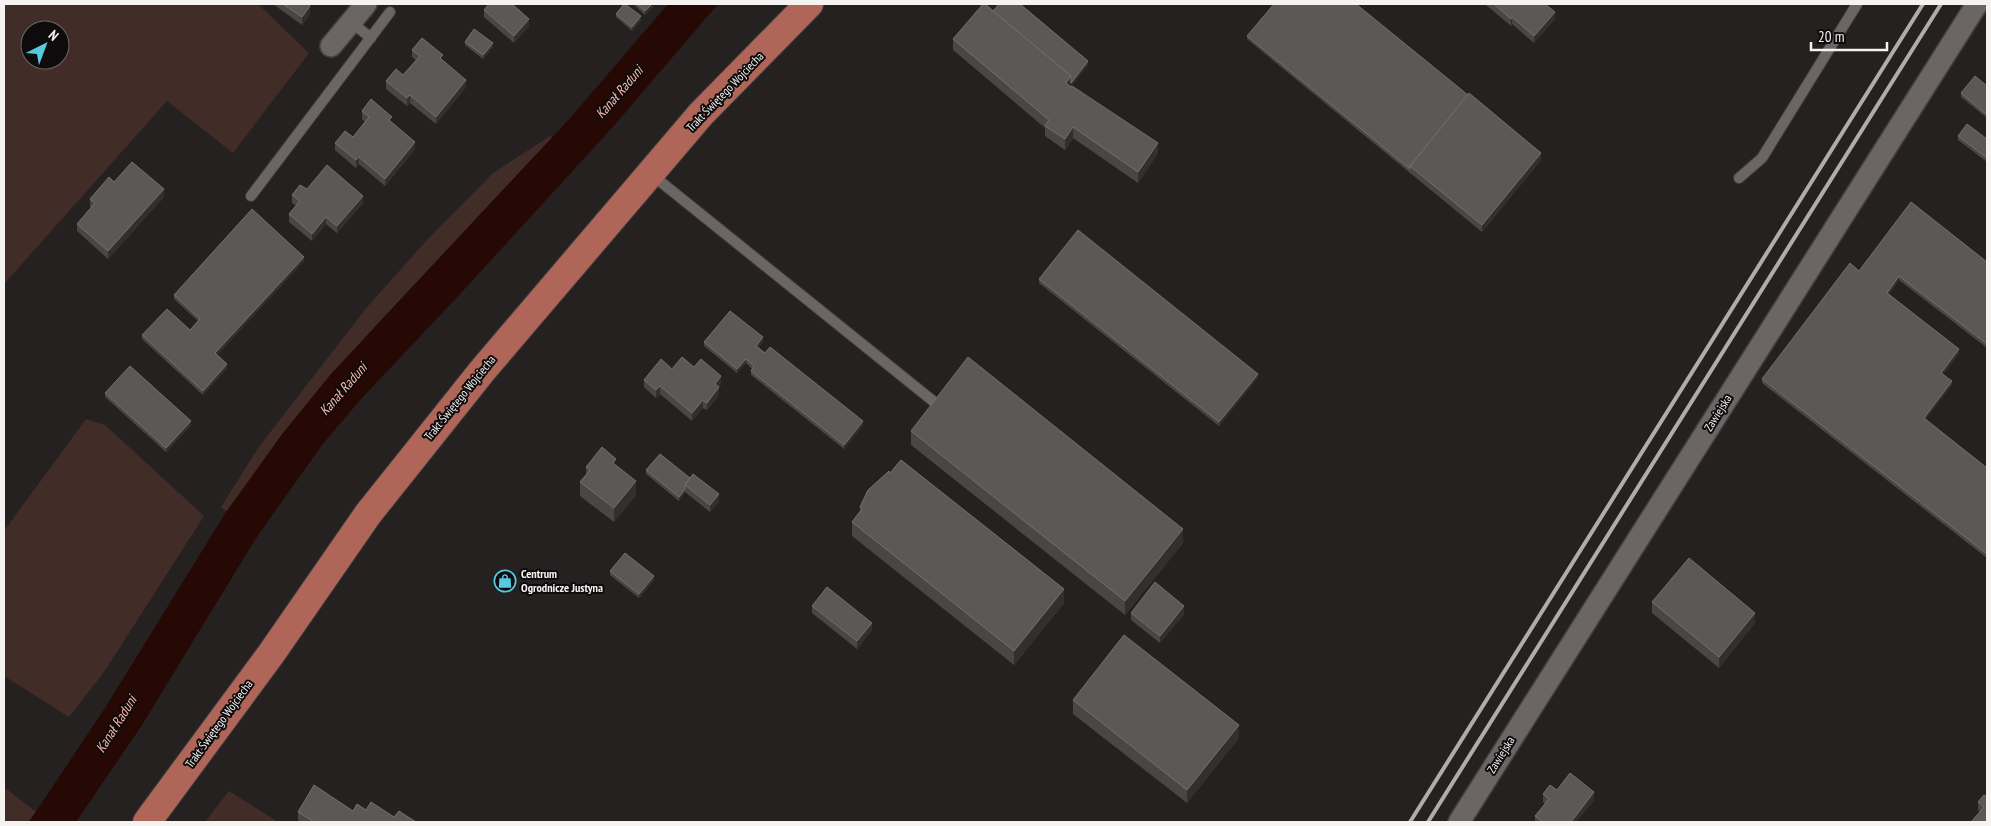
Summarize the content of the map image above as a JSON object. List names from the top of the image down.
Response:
{
  "streets": {
    "main road": ["Trakt Świętego Wojciecha"],
    "street": ["Zawiejska"]
  },
  "water": ["Kanał Raduni"],
  "places": {
    "shop": ["Centrum Ogrodnicze Justyna"]
  },
  "scale_bar": "20 m",
  "north": "top right"
}
